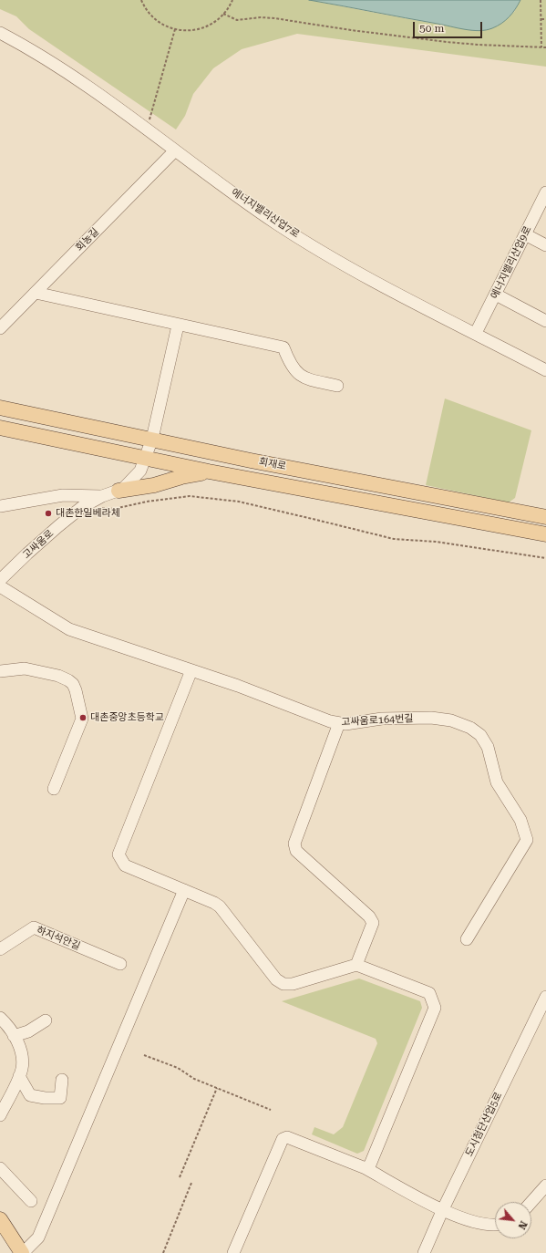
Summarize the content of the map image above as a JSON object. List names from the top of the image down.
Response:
{
  "streets": {
    "main road": ["회재로"],
    "street": [
      "에너지밸리산업7로",
      "회농길",
      "에너지밸리산업9로",
      "고싸움로",
      "고싸움로164번길",
      "하지석안길",
      "도시첨단산업5로"
    ]
  },
  "crossings": [
    ["에너지밸리산업7로", "회농길"],
    ["에너지밸리산업7로", "에너지밸리산업9로"],
    ["회재로", "고싸움로"]
  ],
  "places": ["대촌한일베라체", "대촌중앙초등학교"],
  "scale_bar": "50 m",
  "north": "bottom right"
}
